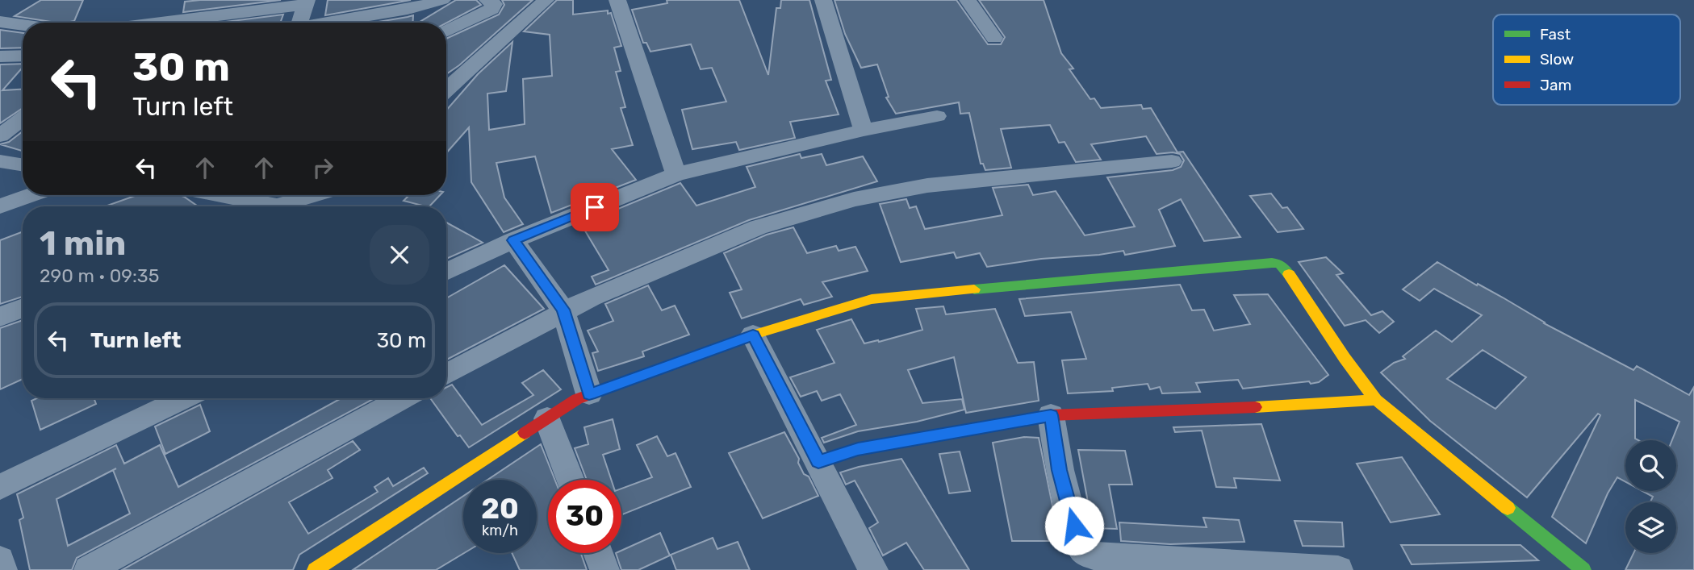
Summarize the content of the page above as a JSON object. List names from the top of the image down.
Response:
{
  "legend": ["Fast", "Slow", "Jam"],
  "page": {
    "turn": ["30 m", "Turn left"],
    "heading": ["1 min", "290 m · 09:35"],
    "list": [
      {
        "name": "Turn left",
        "value": "30 m"
      }
    ],
    "speed": "20 km/h",
    "limit": "30"
  }
}
